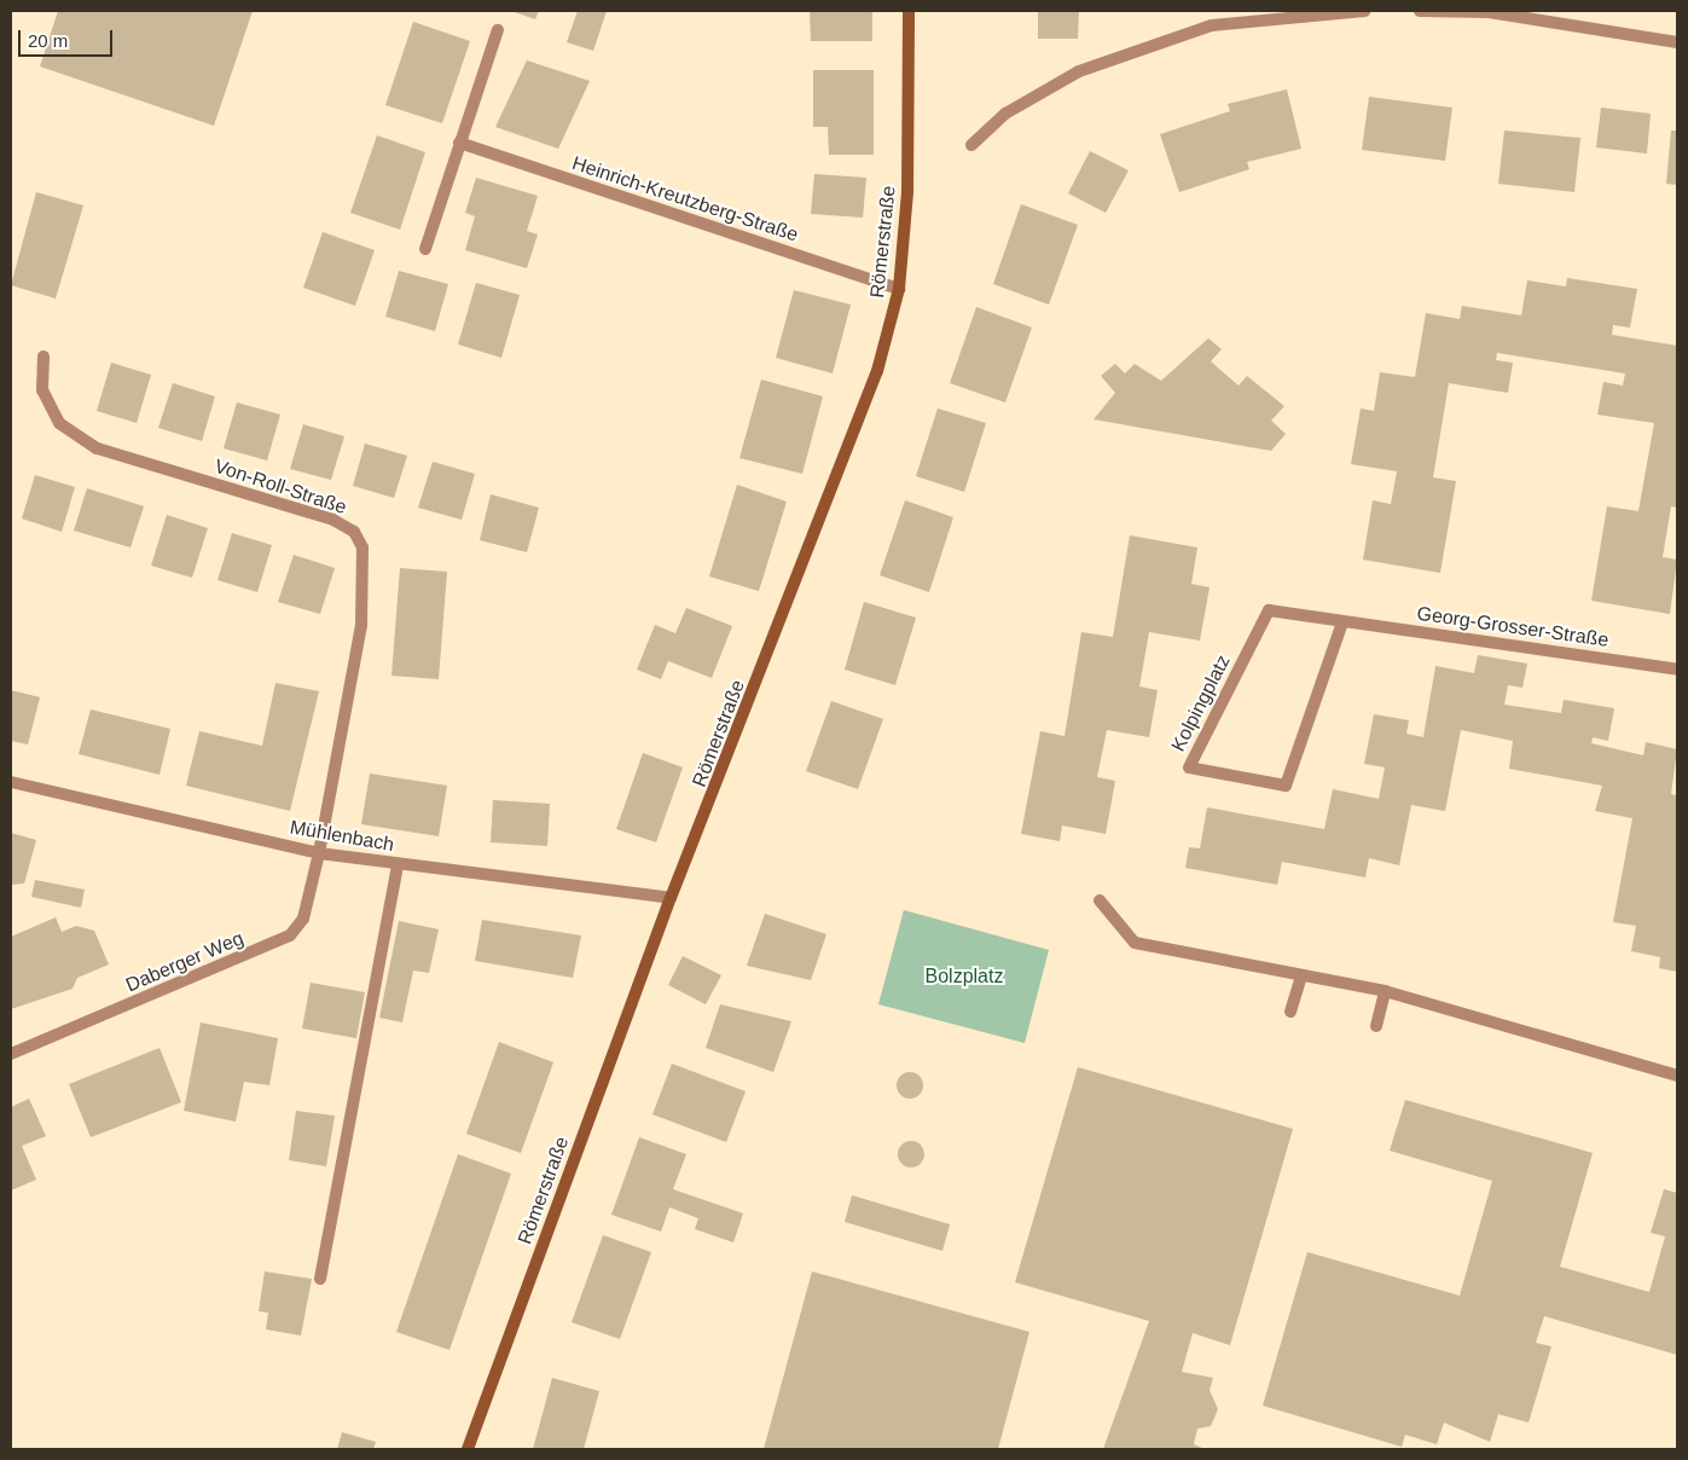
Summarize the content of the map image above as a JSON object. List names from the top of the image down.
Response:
{
  "streets": {
    "main road": ["Römerstraße"],
    "street": [
      "Heinrich-Kreutzberg-Straße",
      "Von-Roll-Straße",
      "Georg-Grosser-Straße",
      "Kolpingplatz",
      "Mühlenbach",
      "Daberger Weg"
    ]
  },
  "crossings": [
    ["Heinrich-Kreutzberg-Straße", "Römerstraße"],
    ["Römerstraße", "Mühlenbach"],
    ["Von-Roll-Straße", "Mühlenbach"],
    ["Von-Roll-Straße", "Daberger Weg"],
    ["Georg-Grosser-Straße", "Kolpingplatz"],
    ["Mühlenbach", "Daberger Weg"]
  ],
  "parks": ["Bolzplatz"],
  "scale_bar": "20 m"
}
